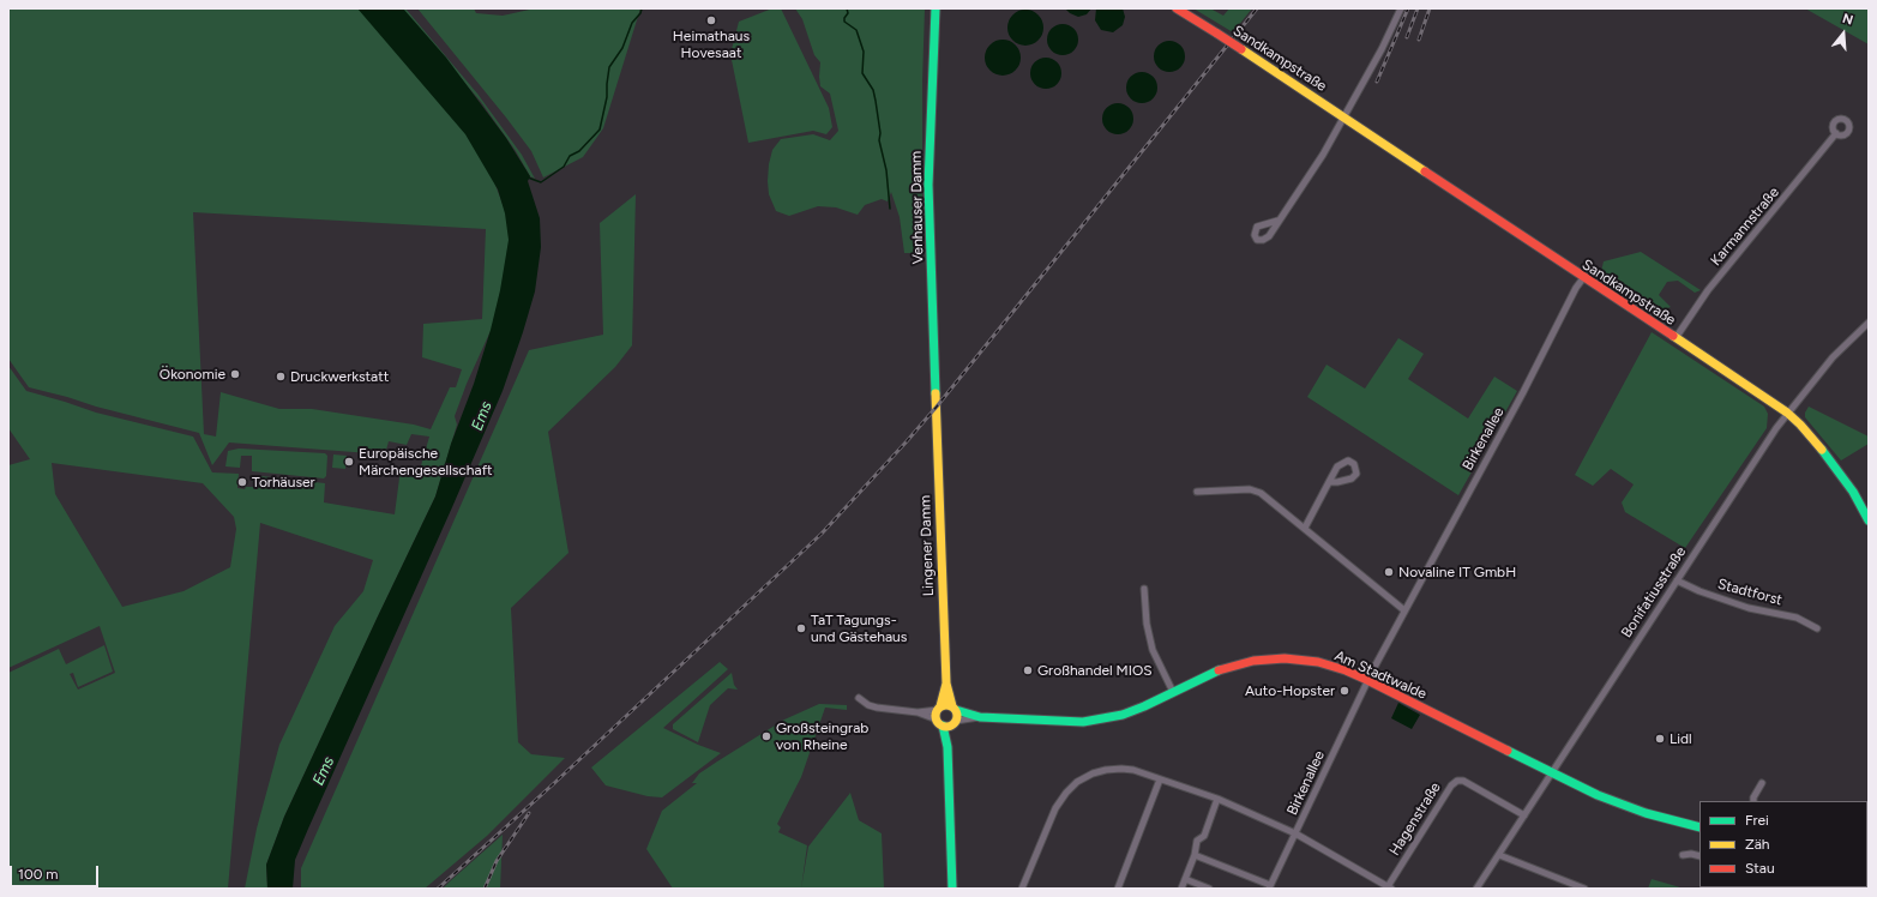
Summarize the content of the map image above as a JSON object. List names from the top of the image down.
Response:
{
  "streets": {
    "street": [
      "Sandkampstraße",
      "Venhauser Damm",
      "Karmannstraße",
      "Birkenallee",
      "Lingener Damm",
      "Bonifatiusstraße",
      "Stadtforst",
      "Am Stadtwalde",
      "Hagenstraße"
    ]
  },
  "crossings": [
    ["Sandkampstraße", "Karmannstraße"],
    ["Sandkampstraße", "Birkenallee"],
    ["Sandkampstraße", "Bonifatiusstraße"],
    ["Venhauser Damm", "Lingener Damm"],
    ["Birkenallee", "Am Stadtwalde"],
    ["Lingener Damm", "Am Stadtwalde"],
    ["Bonifatiusstraße", "Stadtforst"],
    ["Bonifatiusstraße", "Am Stadtwalde"],
    ["Bonifatiusstraße", "Hagenstraße"]
  ],
  "water": ["Ems"],
  "places": [
    "Heimathaus Hovesaat",
    "Ökonomie",
    "Druckwerkstatt",
    "Europäische Märchengesellschaft",
    "Torhäuser",
    "Novaline IT GmbH",
    "TaT Tagungs- und Gästehaus",
    "Großhandel MIOS",
    "Auto-Hopster",
    "Großsteingrab von Rheine",
    "Lidl"
  ],
  "legend": ["Frei", "Zäh", "Stau"],
  "scale_bar": "100 m",
  "north": "top"
}
